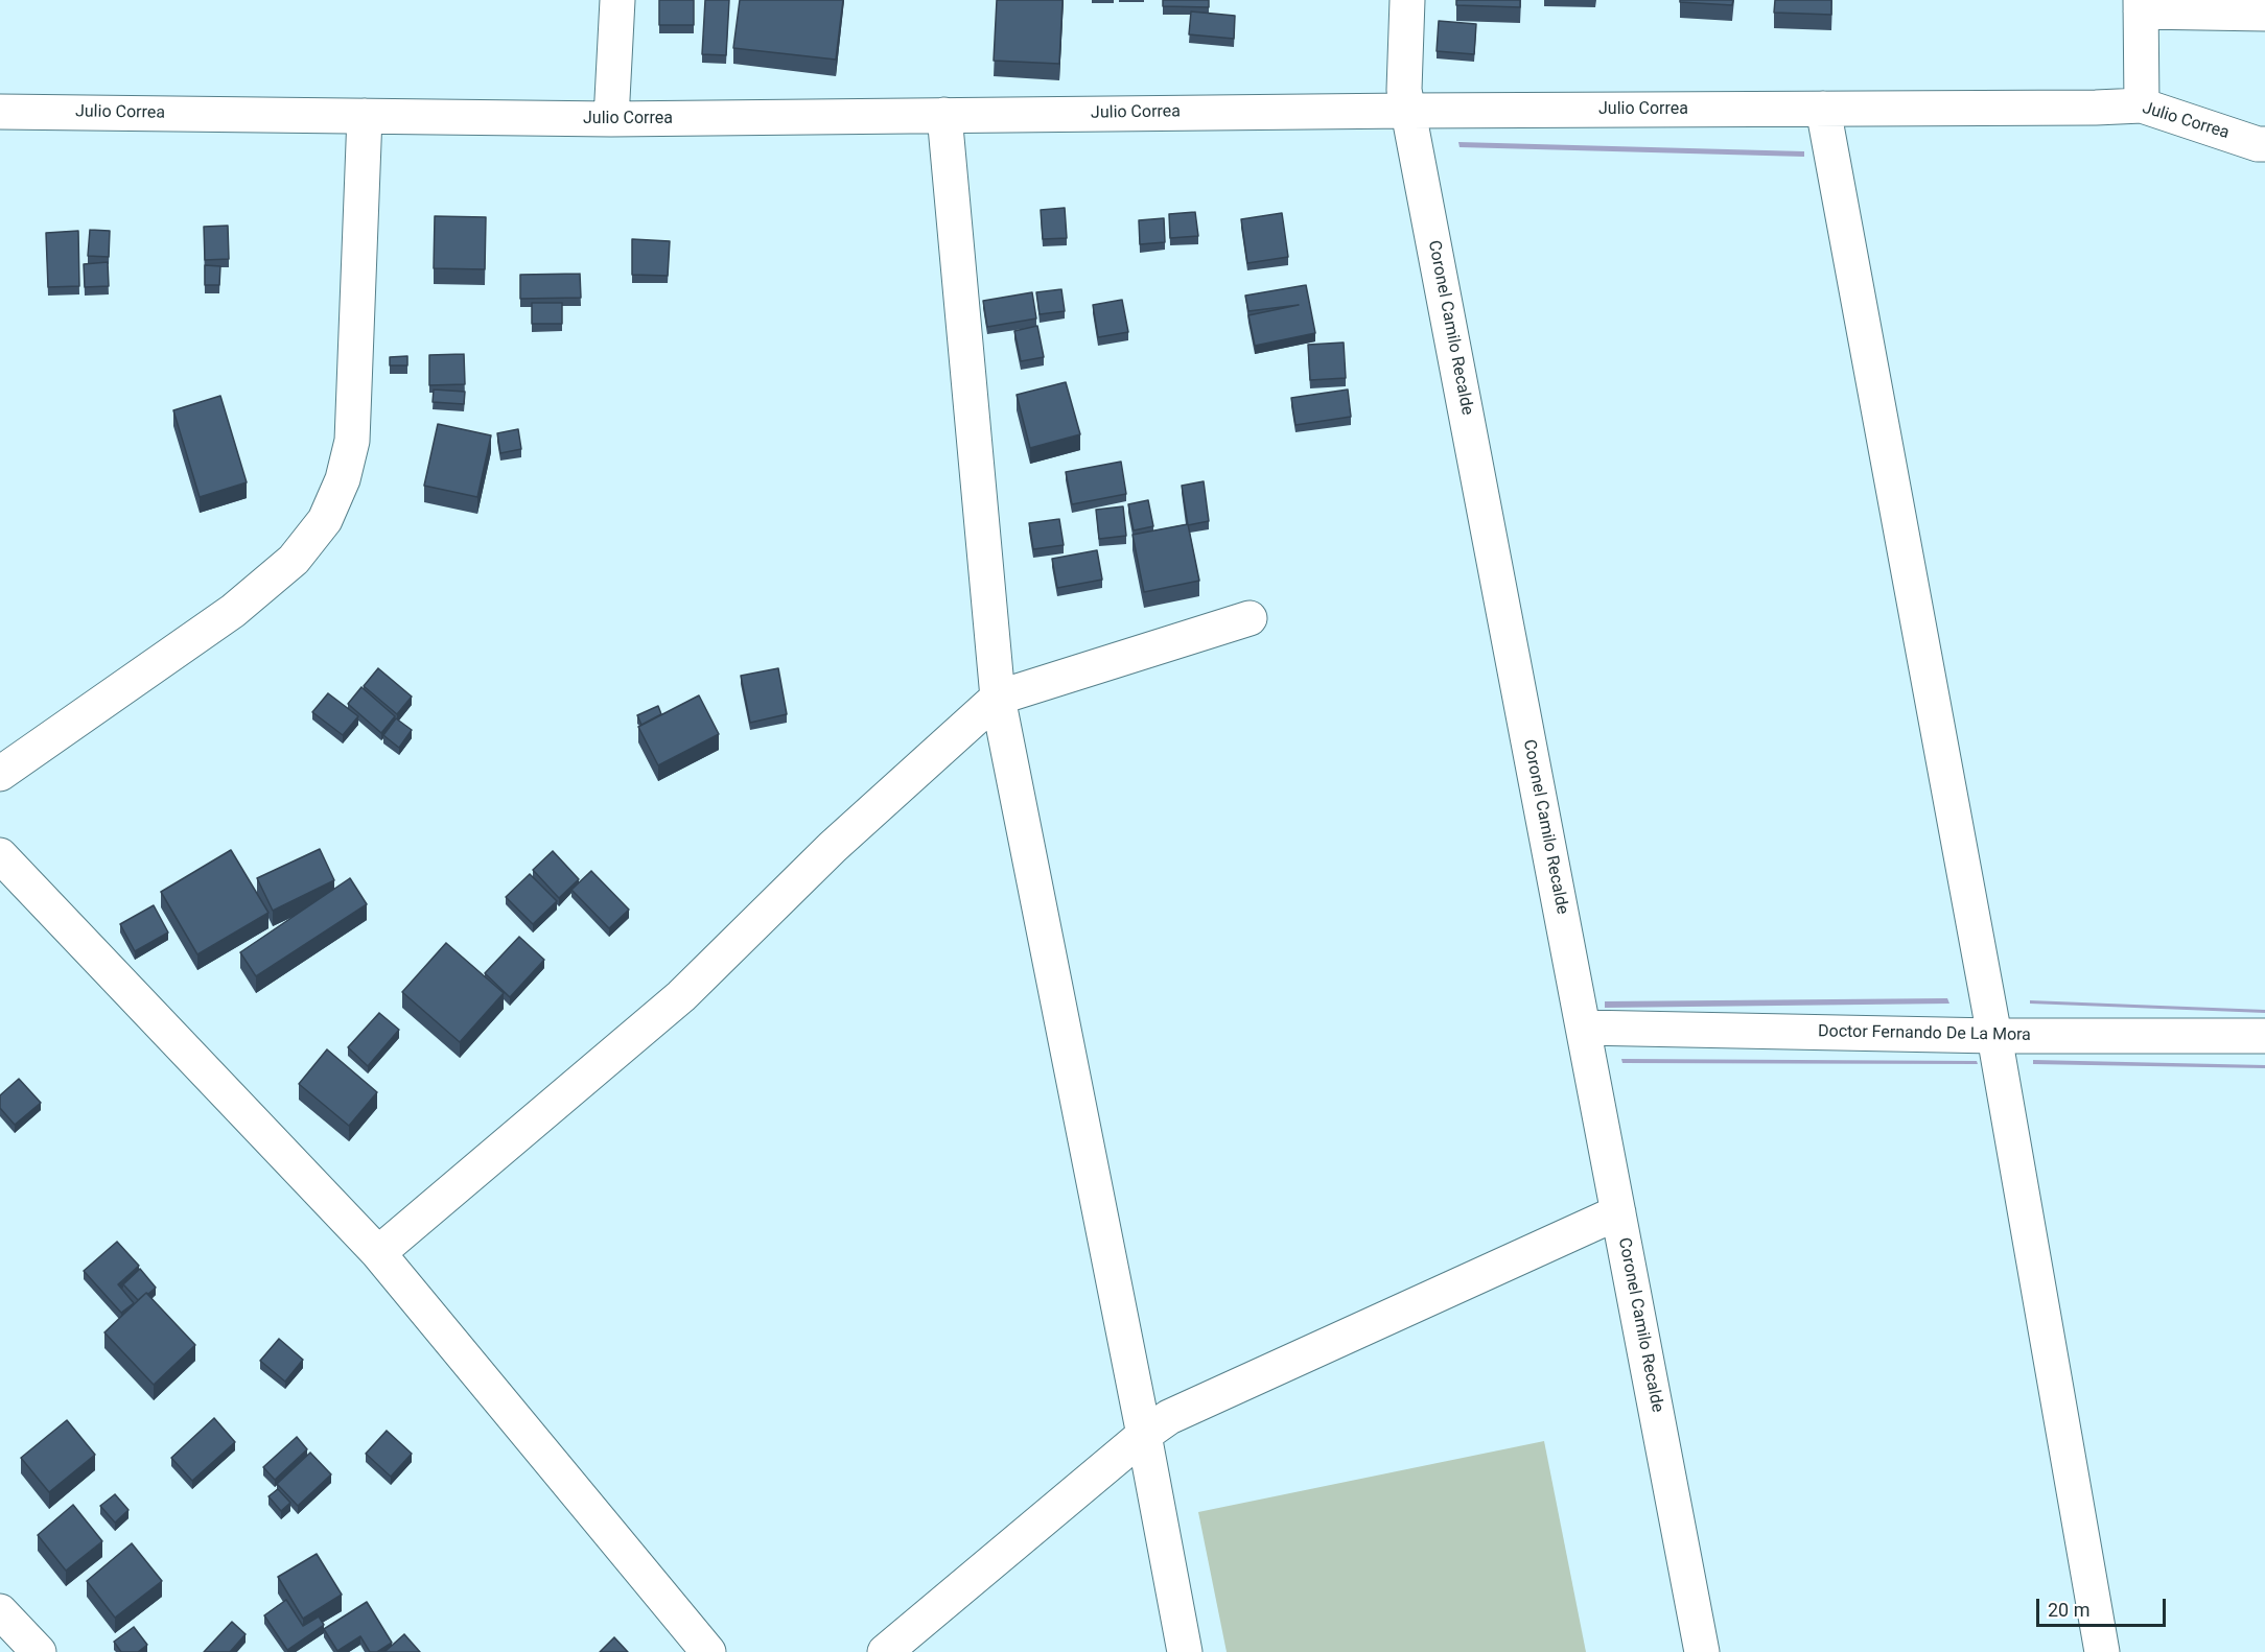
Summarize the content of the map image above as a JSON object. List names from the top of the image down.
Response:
{
  "streets": {
    "street": ["Julio Correa", "Coronel Camilo Recalde", "Doctor Fernando De La Mora"]
  },
  "crossings": [
    ["Julio Correa", "Coronel Camilo Recalde"],
    ["Coronel Camilo Recalde", "Doctor Fernando De La Mora"]
  ],
  "scale_bar": "20 m"
}
